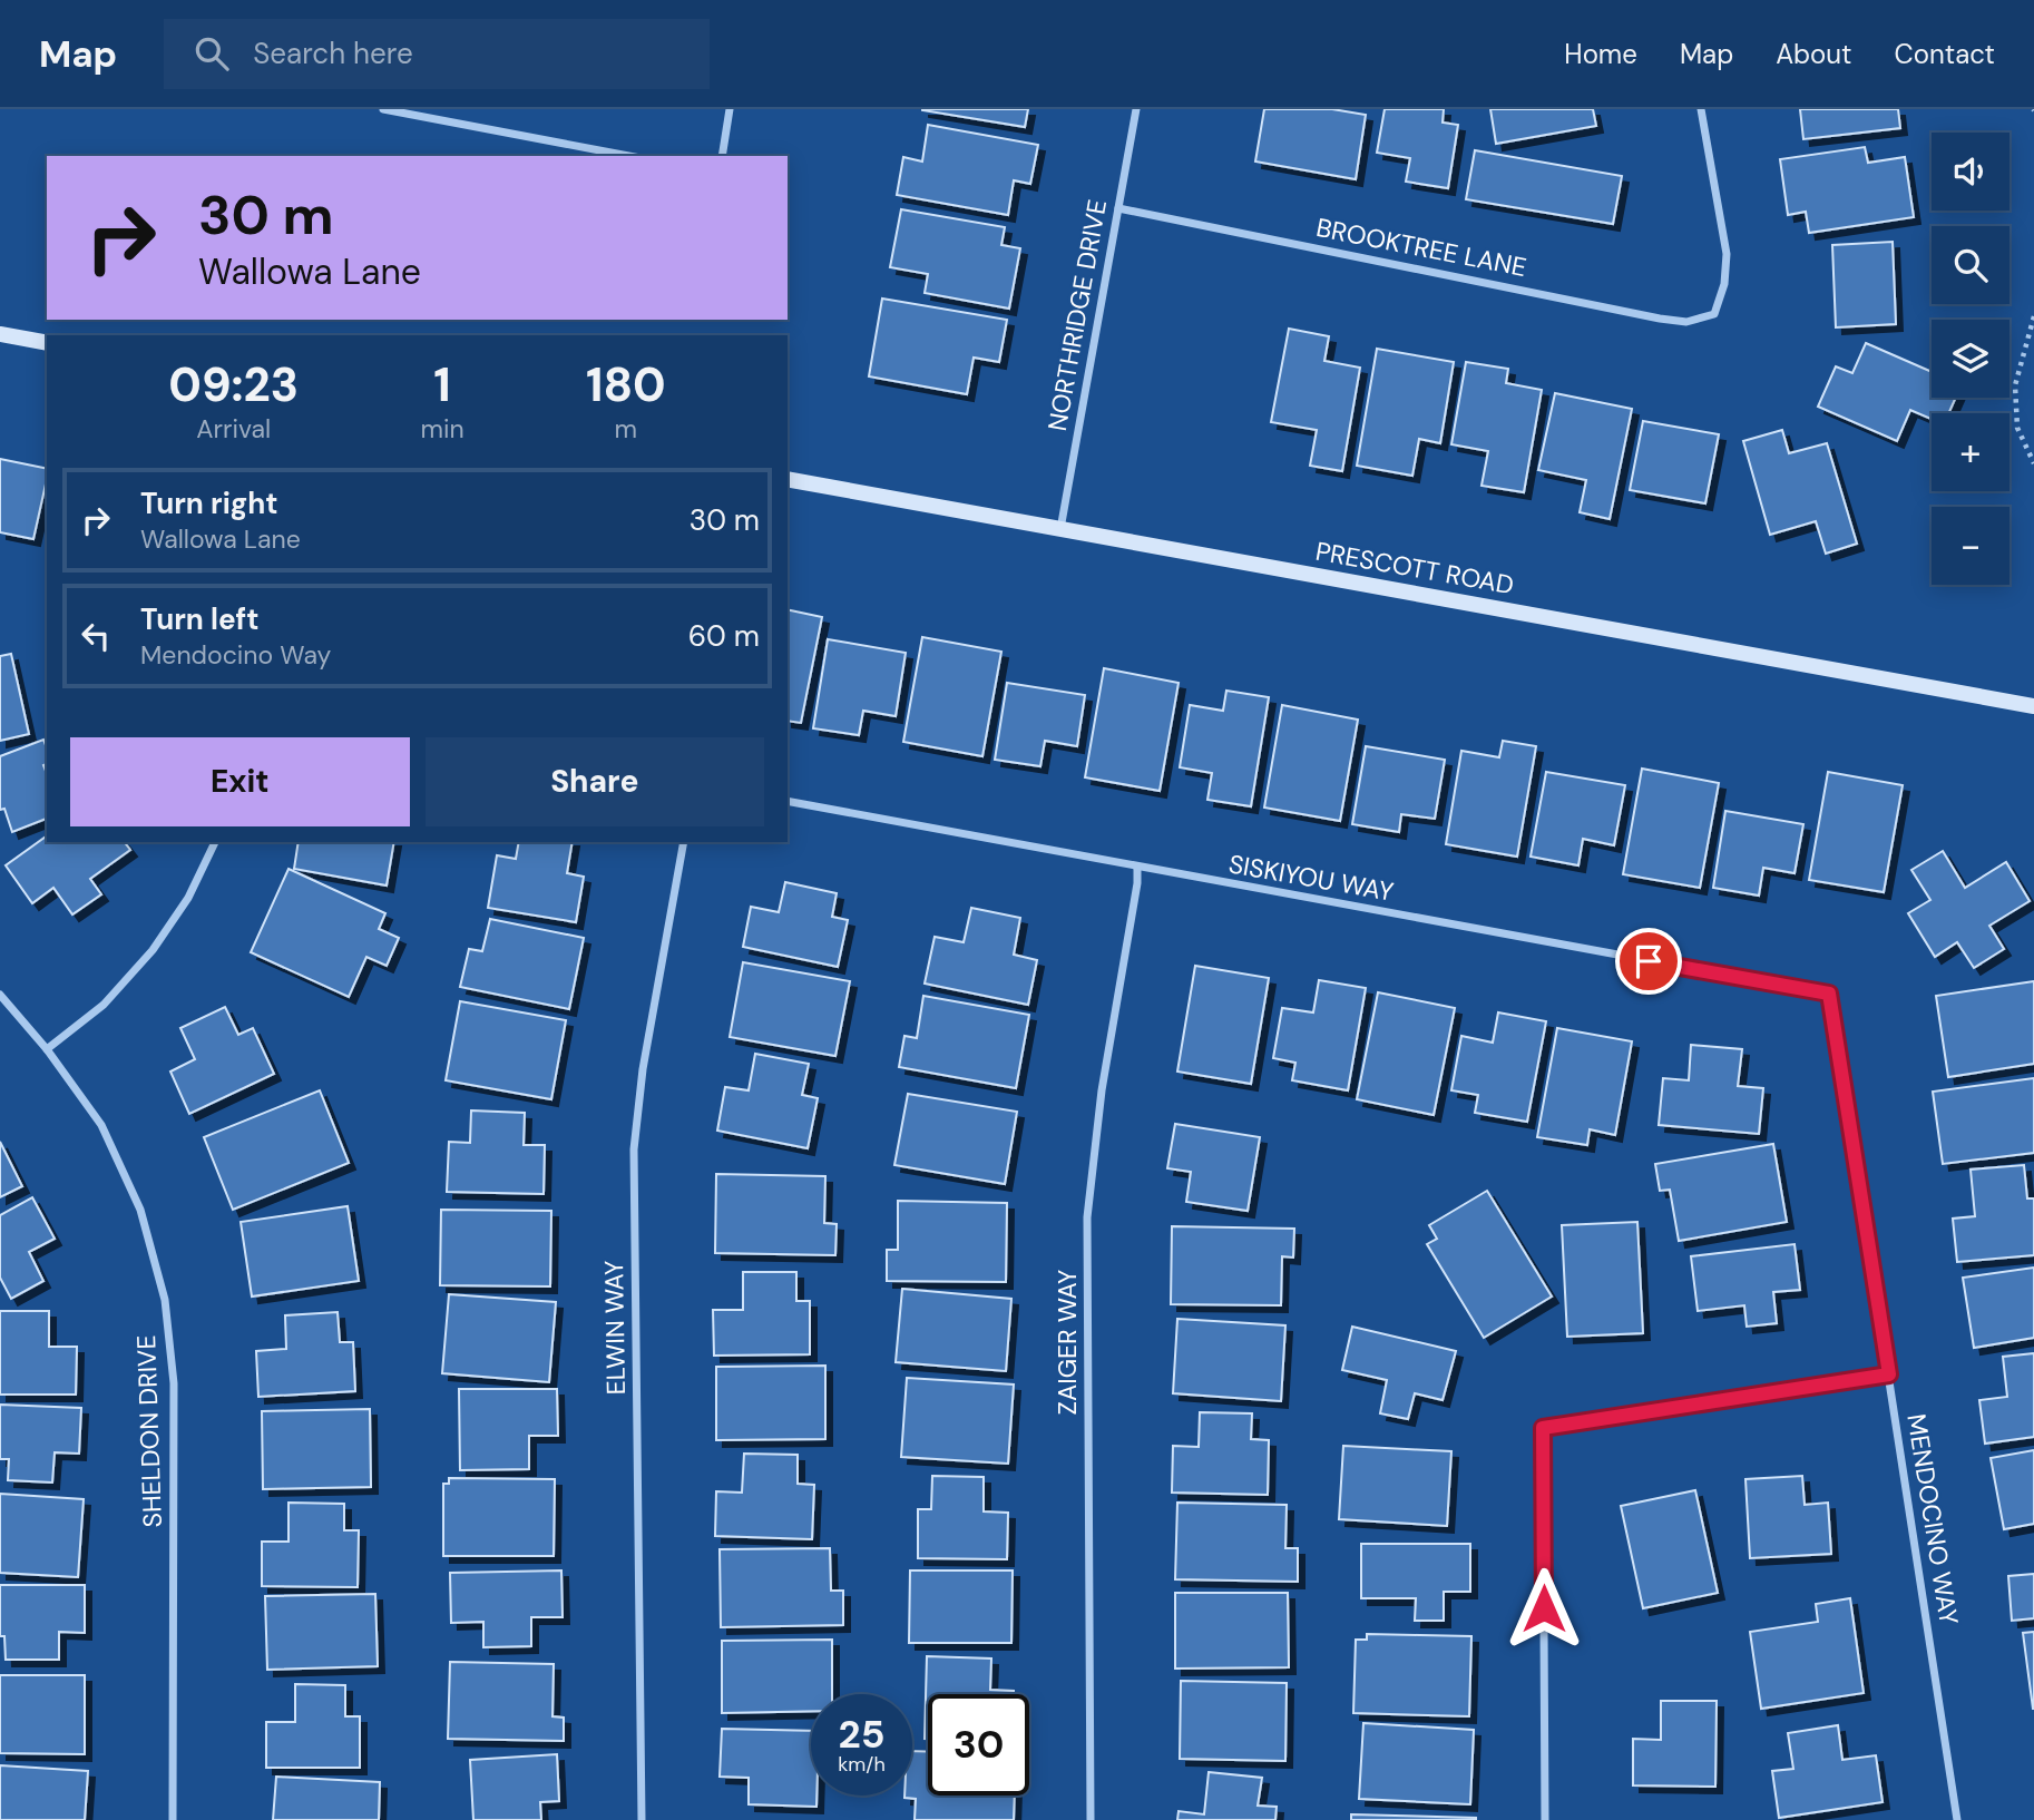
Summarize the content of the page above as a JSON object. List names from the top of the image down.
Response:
{
  "streets": {
    "main road": ["PRESCOTT ROAD"],
    "street": [
      "BROOKTREE LANE",
      "NORTHRIDGE DRIVE",
      "SISKIYOU WAY",
      "ELWIN WAY",
      "ZAIGER WAY",
      "SHELDON DRIVE",
      "MENDOCINO WAY"
    ]
  },
  "crossings": [
    ["BROOKTREE LANE", "NORTHRIDGE DRIVE"],
    ["NORTHRIDGE DRIVE", "PRESCOTT ROAD"],
    ["SISKIYOU WAY", "ZAIGER WAY"],
    ["SISKIYOU WAY", "MENDOCINO WAY"]
  ],
  "page": {
    "header": "Map",
    "search": "Search here",
    "nav": [
      "Home",
      "Map",
      "About",
      "Contact"
    ],
    "map_buttons": ["+", "−"],
    "turn": ["30 m", "Wallowa Lane"],
    "eta": [
      "09:23",
      "Arrival",
      "1",
      "min",
      "180",
      "m"
    ],
    "list": [
      {
        "name": "Turn right",
        "note": "Wallowa Lane",
        "value": "30 m"
      },
      {
        "name": "Turn left",
        "note": "Mendocino Way",
        "value": "60 m"
      }
    ],
    "buttons": ["Exit", "Share"],
    "speed": "25 km/h",
    "limit": "30"
  }
}
